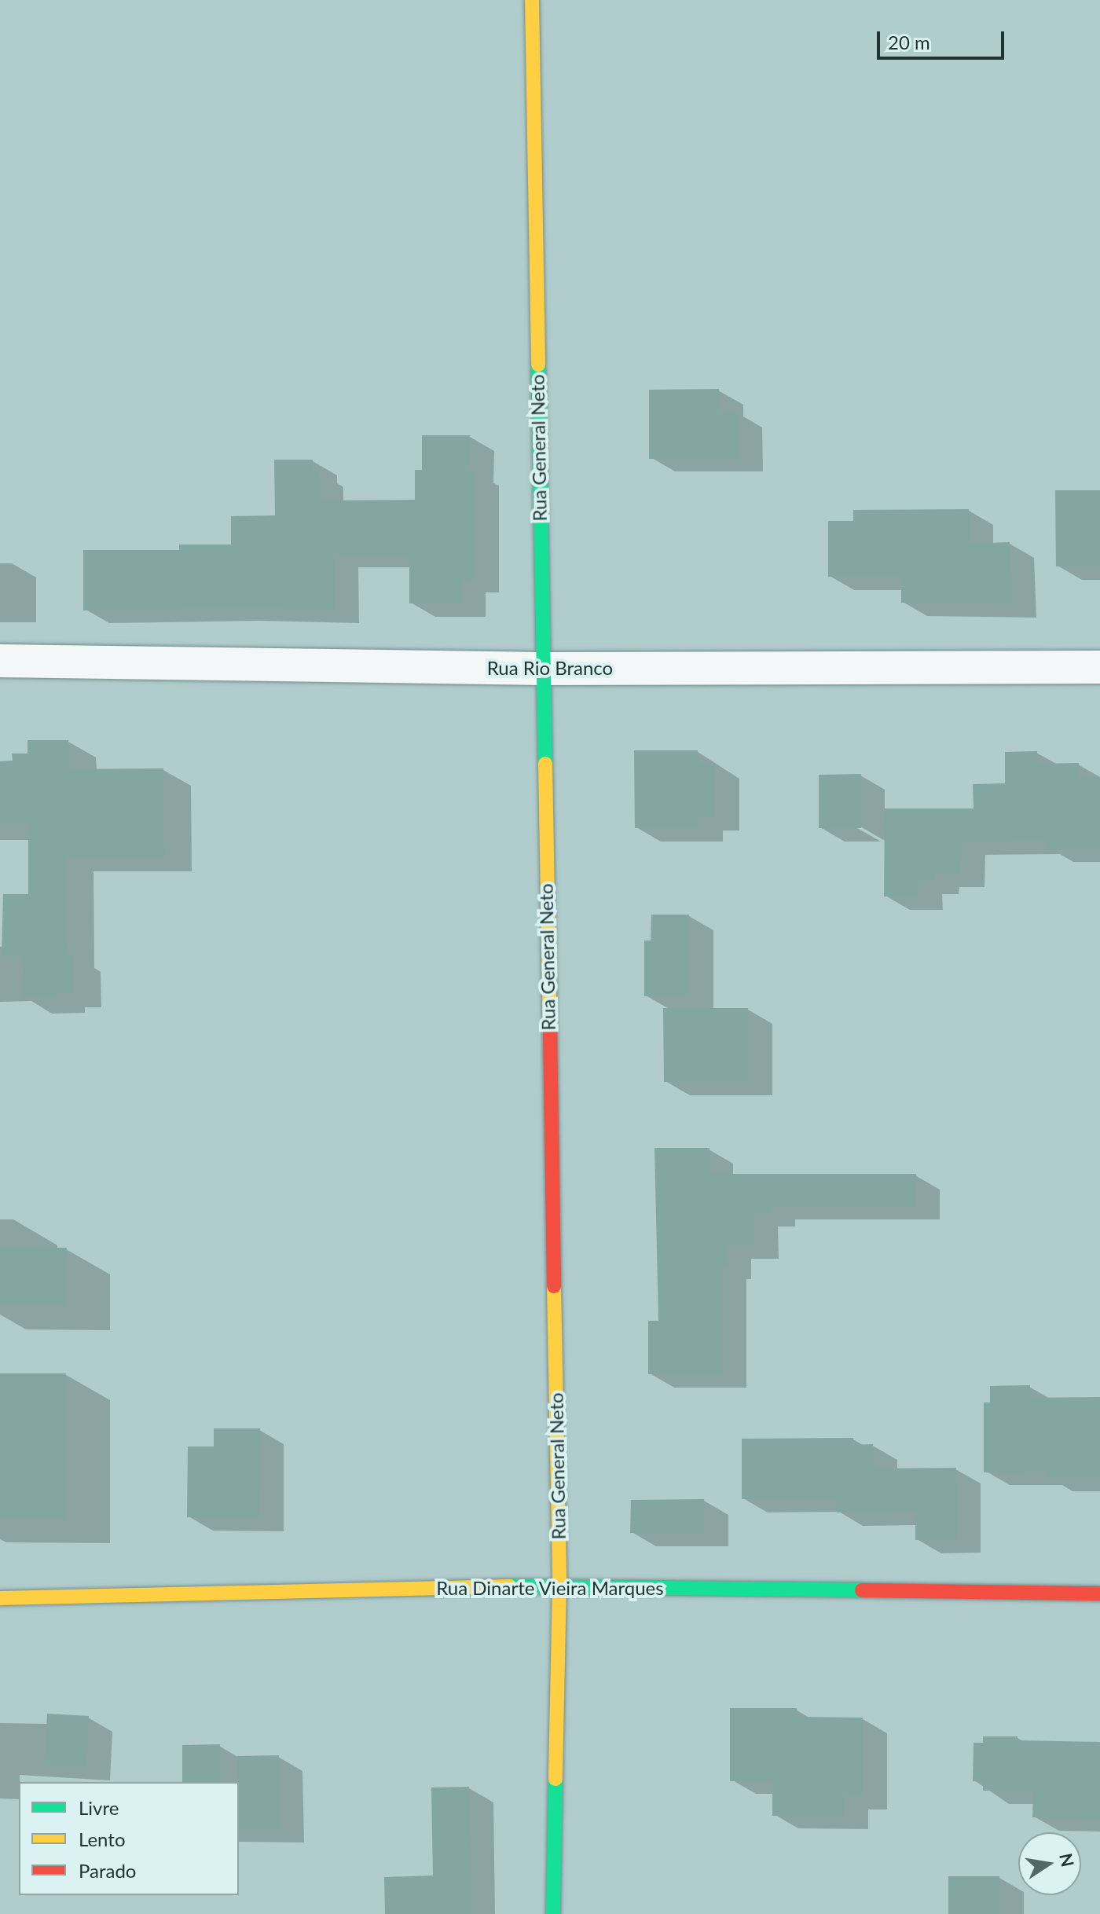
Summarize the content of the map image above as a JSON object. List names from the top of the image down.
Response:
{
  "streets": {
    "street": ["Rua General Neto", "Rua Rio Branco", "Rua Dinarte Vieira Marques"]
  },
  "crossings": [
    ["Rua General Neto", "Rua Rio Branco"],
    ["Rua General Neto", "Rua Dinarte Vieira Marques"]
  ],
  "legend": ["Livre", "Lento", "Parado"],
  "scale_bar": "20 m",
  "north": "right"
}
